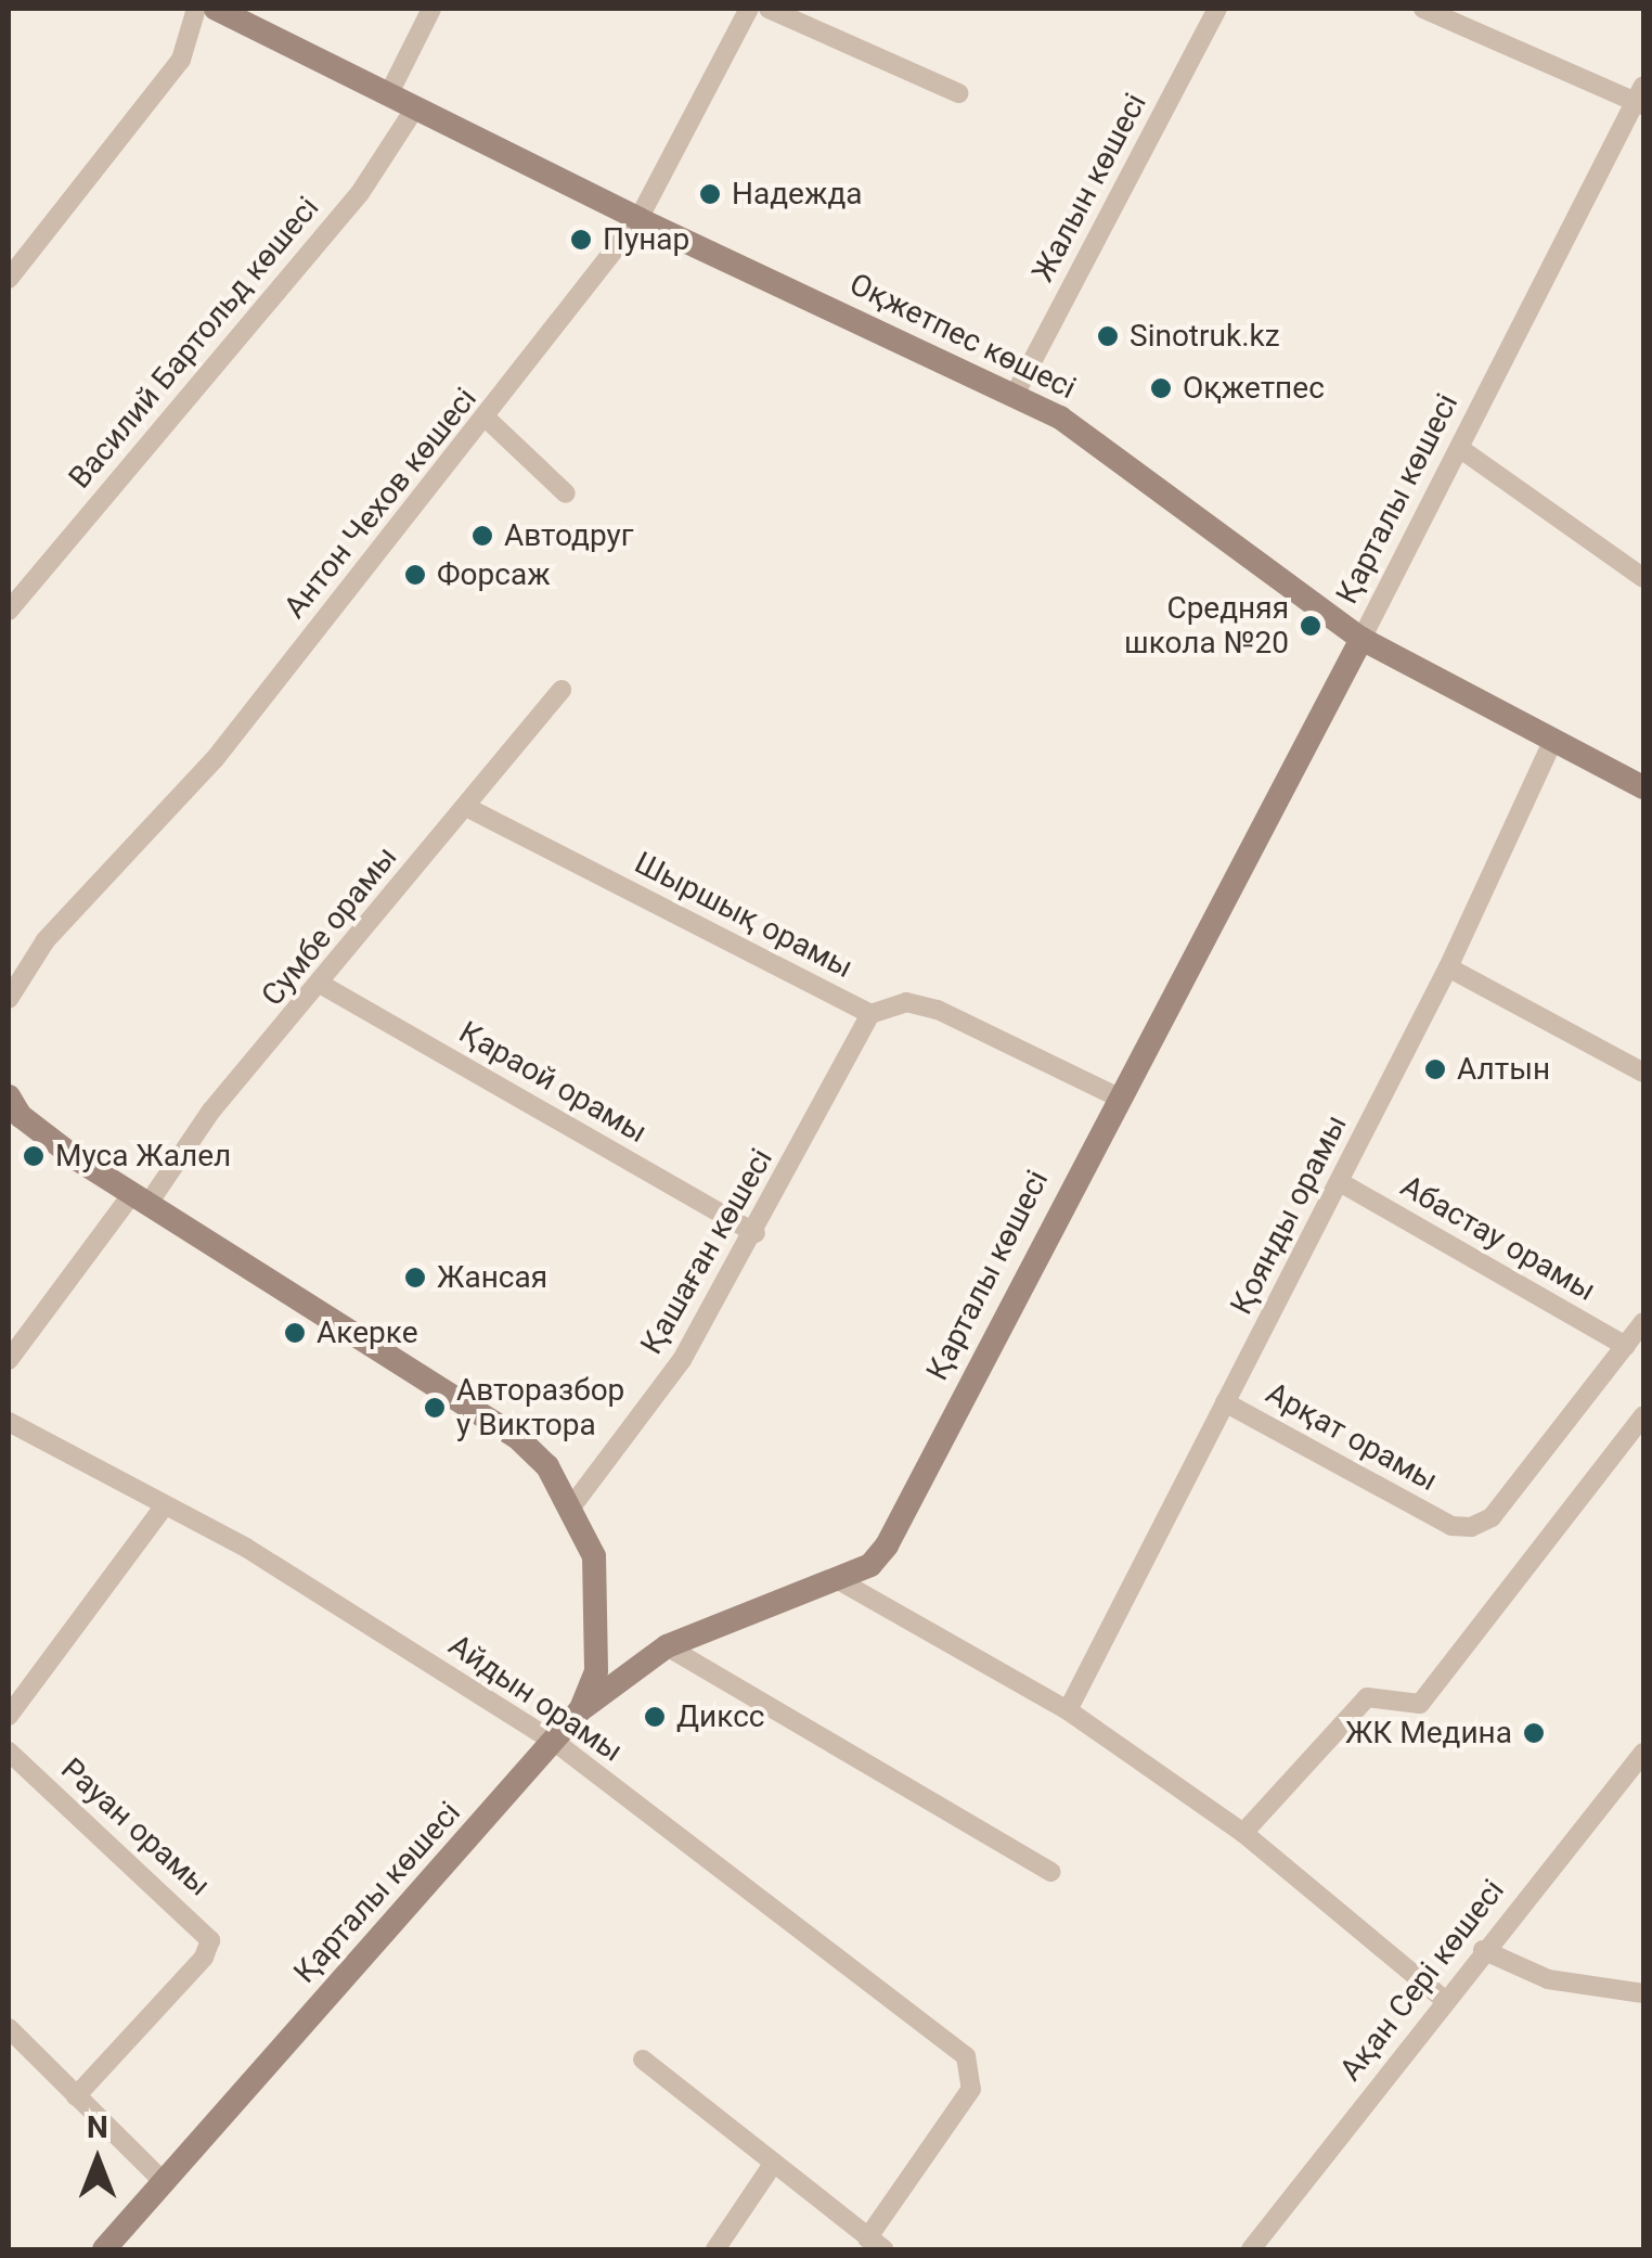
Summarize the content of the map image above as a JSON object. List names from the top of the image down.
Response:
{
  "streets": {
    "street": [
      "Жалын көшесі",
      "Оқжетпес көшесі",
      "Василий Бартольд көшесі",
      "Қарталы көшесі",
      "Антон Чехов көшесі",
      "Шыршық орамы",
      "Сумбе орамы",
      "Қараой орамы",
      "Қоянды орамы",
      "Абастау орамы",
      "Қашаған көшесі",
      "Арқат орамы",
      "Айдын орамы",
      "Рауан орамы",
      "Ақан Сері көшесі"
    ]
  },
  "crossings": [
    ["Жалын көшесі", "Оқжетпес көшесі"],
    ["Оқжетпес көшесі", "Василий Бартольд көшесі"],
    ["Оқжетпес көшесі", "Қарталы көшесі"],
    ["Оқжетпес көшесі", "Антон Чехов көшесі"],
    ["Оқжетпес көшесі", "Қоянды орамы"],
    ["Қарталы көшесі", "Шыршық орамы"],
    ["Қарталы көшесі", "Айдын орамы"],
    ["Шыршық орамы", "Сумбе орамы"],
    ["Шыршық орамы", "Қашаған көшесі"],
    ["Сумбе орамы", "Қараой орамы"],
    ["Қараой орамы", "Қашаған көшесі"],
    ["Қоянды орамы", "Абастау орамы"],
    ["Қоянды орамы", "Арқат орамы"],
    ["Абастау орамы", "Арқат орамы"]
  ],
  "places": [
    "Надежда",
    "Пунар",
    "Sinotruk.kz",
    "Оқжетпес",
    "Автодруг",
    "Форсаж",
    "Средняя школа №20",
    "Алтын",
    "Муса Жалел",
    "Жансая",
    "Акерке",
    "Авторазбор у Виктора",
    "Диксс",
    "ЖК Медина"
  ],
  "north": "top"
}
